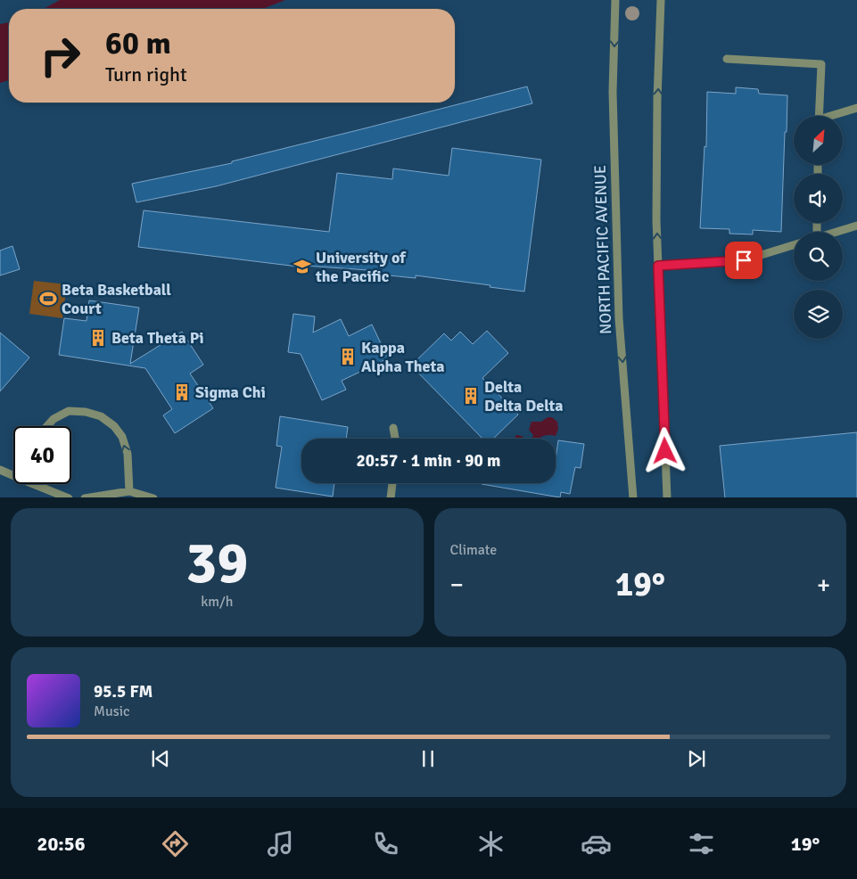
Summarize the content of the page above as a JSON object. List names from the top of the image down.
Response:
{
  "streets": {
    "street": ["NORTH PACIFIC AVENUE"]
  },
  "places": {
    "school or university": ["University of the Pacific"],
    "sports": ["Beta Basketball Court"],
    "building": [
      "Beta Theta Pi",
      "Kappa Alpha Theta",
      "Sigma Chi",
      "Delta Delta Delta"
    ]
  },
  "north": "top right",
  "page": {
    "turn": ["60 m", "Turn right"],
    "limit": "40",
    "trip": "20:57 · 1 min · 90 m",
    "tile": [
      ["39", "km/h"],
      "Climate"
    ],
    "heat": ["−", "19°", "+"],
    "song": ["95.5 FM", "Music"],
    "tabs": ["20:56", "19°"]
  }
}
